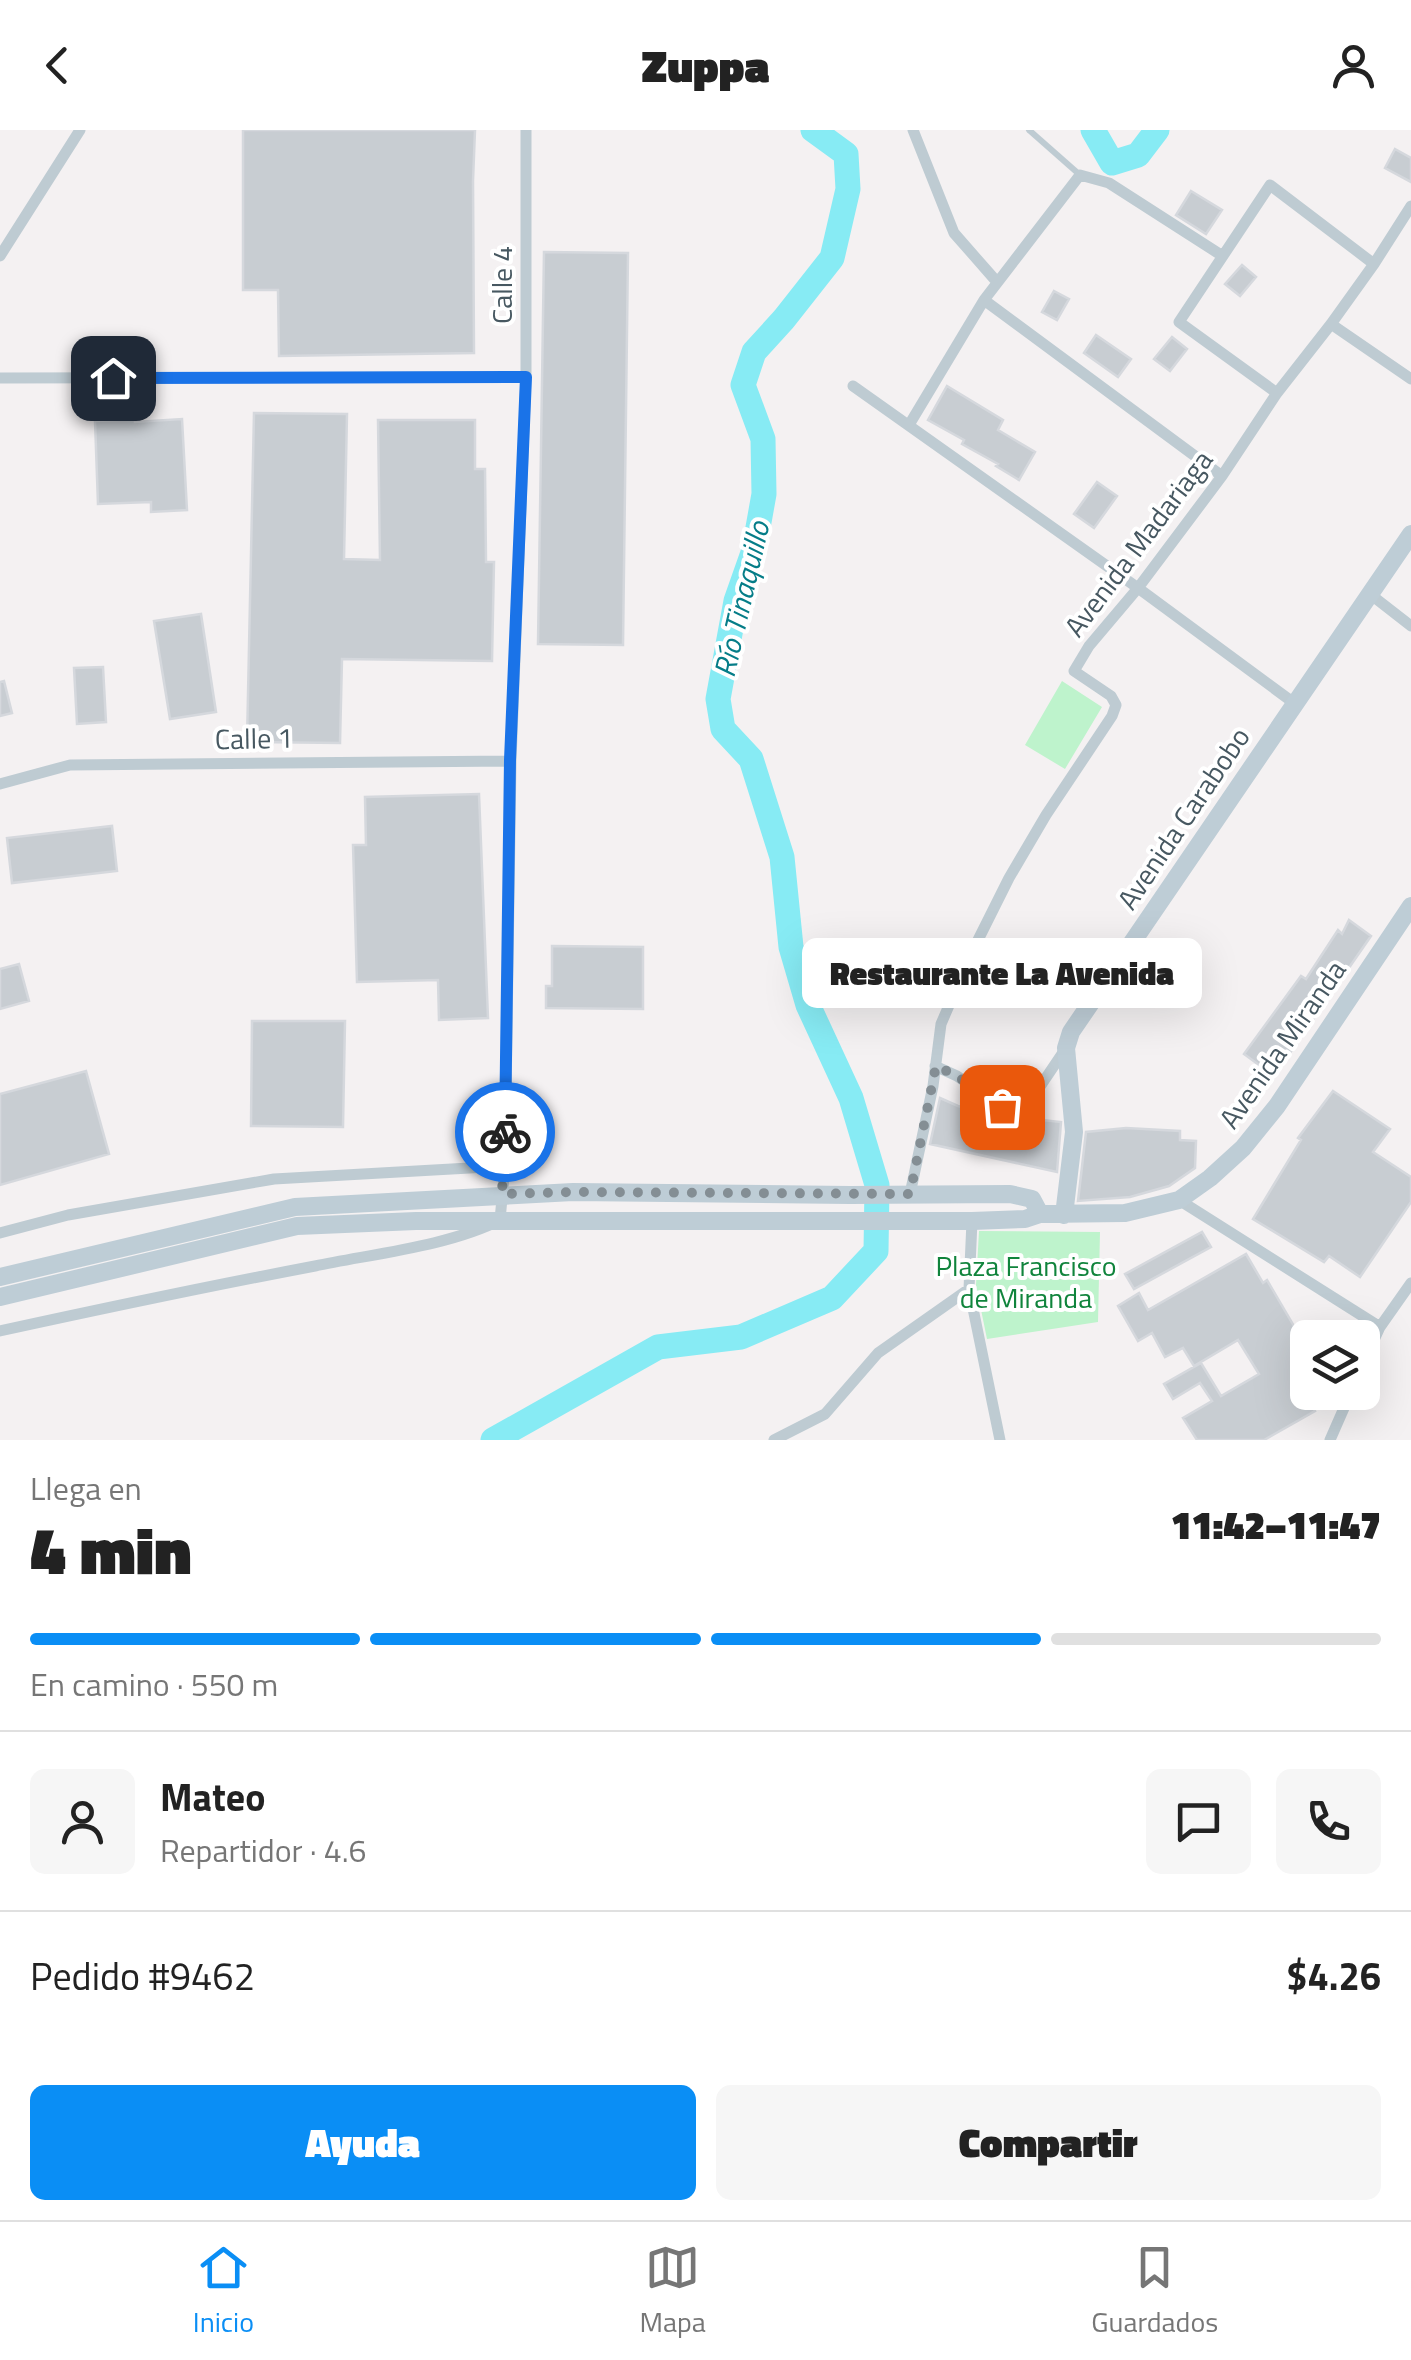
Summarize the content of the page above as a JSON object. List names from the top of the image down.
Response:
{
  "streets": {
    "street": [
      "Calle 4",
      "Avenida Madariaga",
      "Calle 1",
      "Avenida Carabobo",
      "Avenida Miranda"
    ]
  },
  "crossings": [
    ["Calle 4", "Calle 1"],
    ["Calle 4", "Avenida Miranda"]
  ],
  "water": ["Río Tinaquillo"],
  "parks": ["Plaza Francisco de Miranda"],
  "places": ["Restaurante La Avenida"],
  "page": {
    "header": "Zuppa",
    "bubble": "Restaurante La Avenida",
    "heading": ["4 min", "Llega en", "11:42–11:47"],
    "panel": [
      "Mateo",
      "Repartidor · 4.6",
      "Pedido #9462",
      "$4.26"
    ],
    "bar": "En camino · 550 m",
    "buttons": ["Ayuda", "Compartir"],
    "tabs": ["Inicio", "Mapa", "Guardados"]
  }
}
